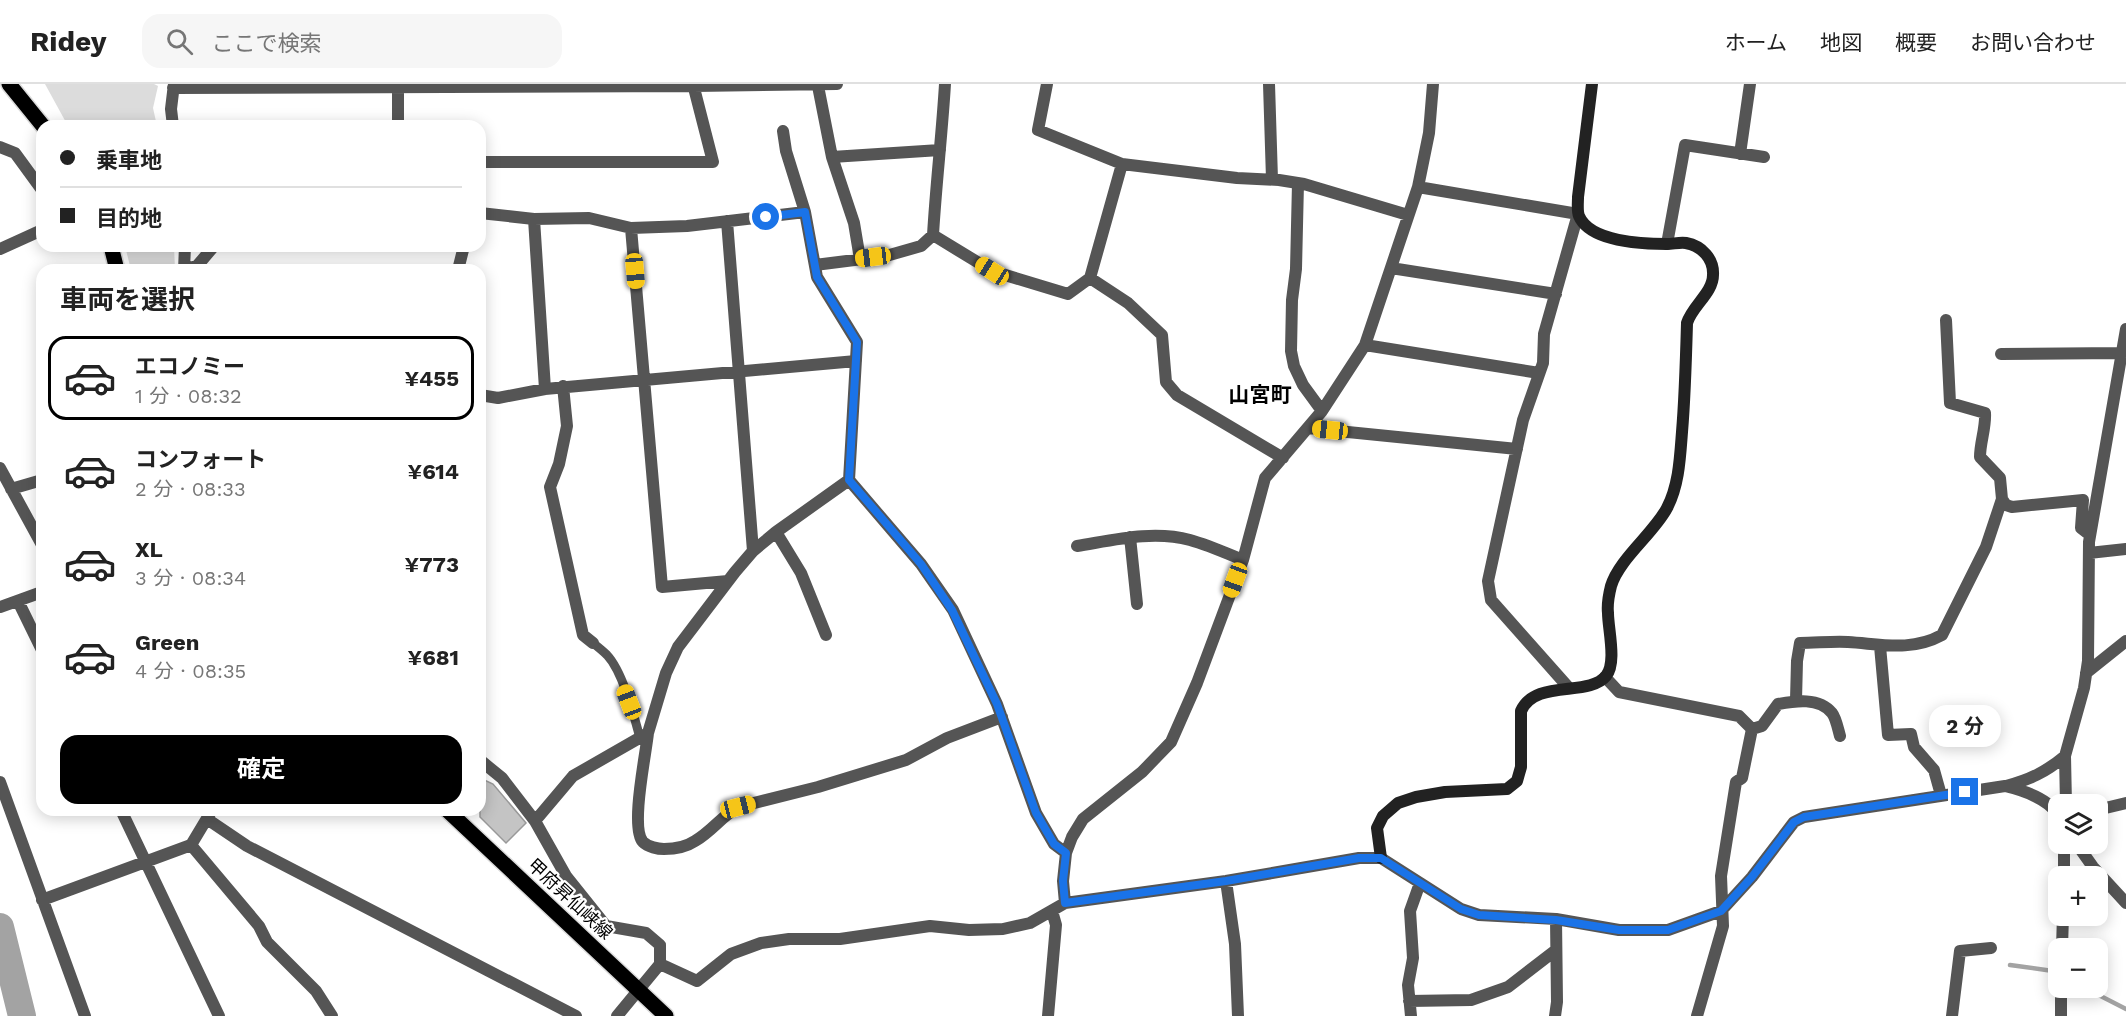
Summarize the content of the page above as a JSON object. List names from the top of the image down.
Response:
{
  "streets": {
    "main road": ["甲府昇仙峡線"]
  },
  "districts": ["山宮町"],
  "page": {
    "header": "Ridey",
    "search": "ここで検索",
    "nav": [
      "ホーム",
      "地図",
      "概要",
      "お問い合わせ"
    ],
    "banner": ["乗車地", "目的地"],
    "heading": "車両を選択",
    "list": [
      {
        "name": "エコノミー",
        "note": "1 分 · 08:32",
        "value": "¥455"
      },
      {
        "name": "コンフォート",
        "note": "2 分 · 08:33",
        "value": "¥614"
      },
      {
        "name": "XL",
        "note": "3 分 · 08:34",
        "value": "¥773"
      },
      {
        "name": "Green",
        "note": "4 分 · 08:35",
        "value": "¥681"
      }
    ],
    "bubble": "2 分",
    "buttons": "確定",
    "map_buttons": ["+", "−"]
  }
}
